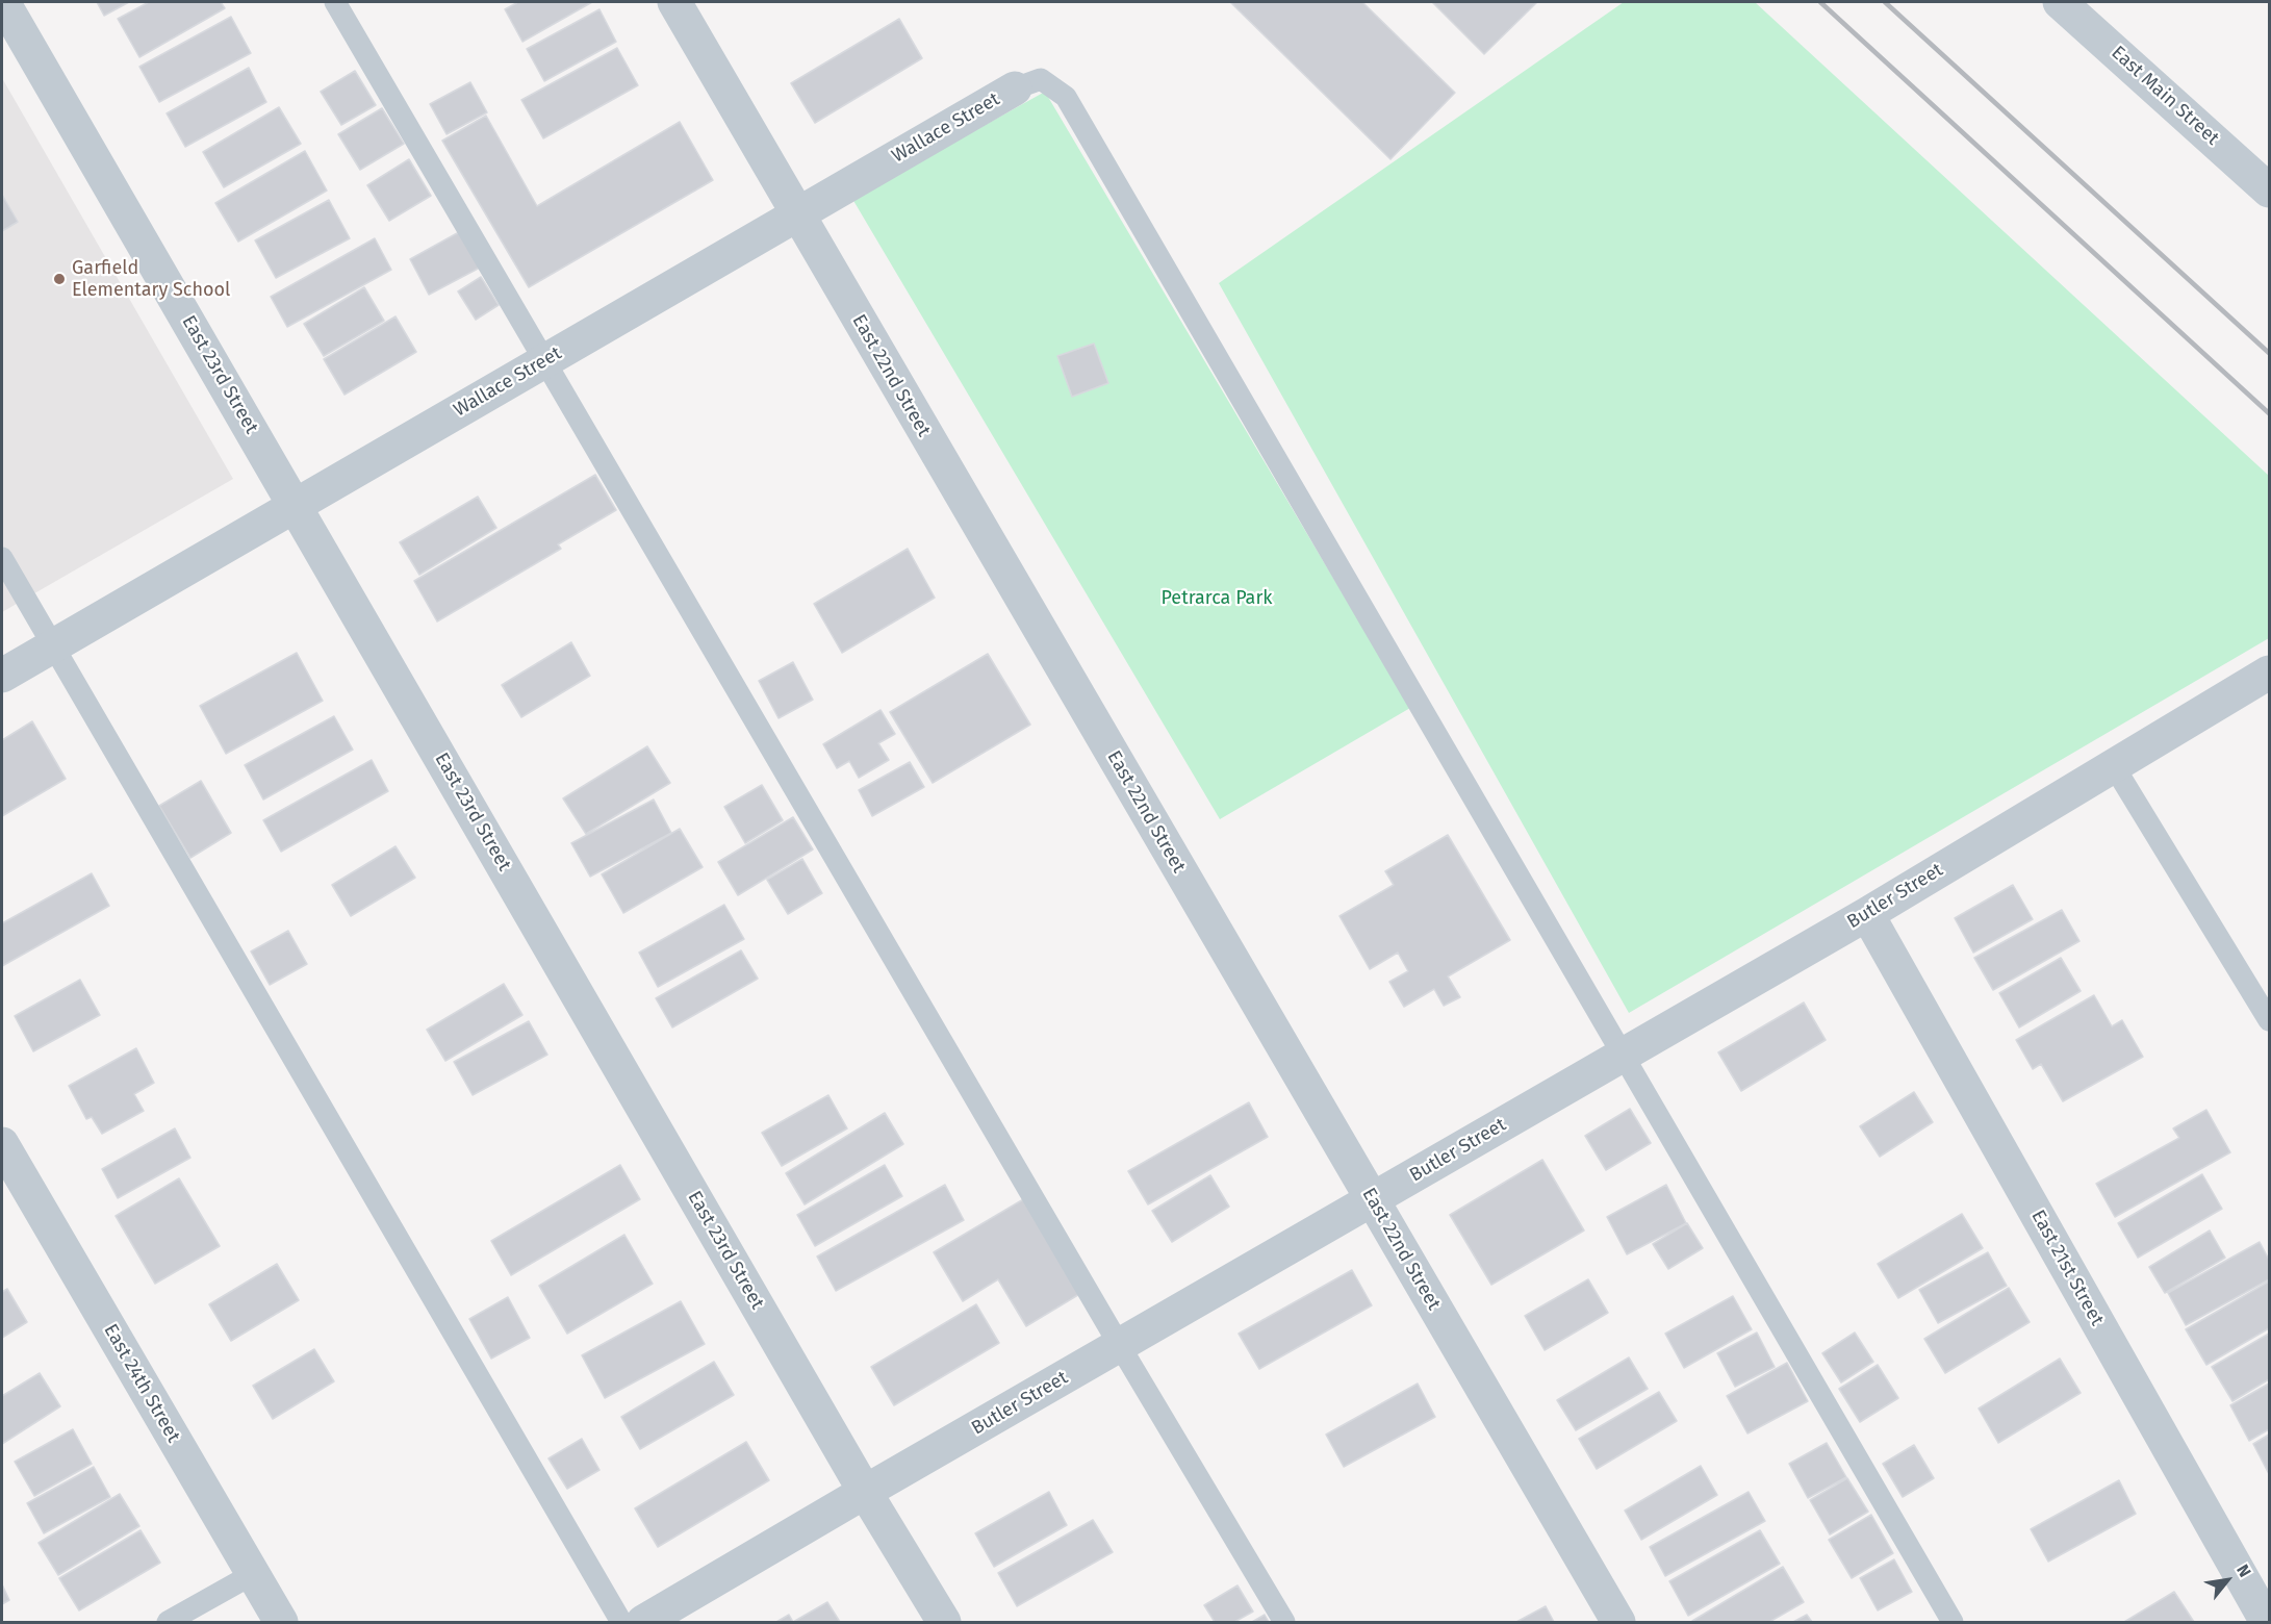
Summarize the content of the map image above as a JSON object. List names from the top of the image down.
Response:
{
  "streets": {
    "street": [
      "East Main Street",
      "Wallace Street",
      "East 23rd Street",
      "East 22nd Street",
      "Butler Street",
      "East 21st Street",
      "East 24th Street"
    ]
  },
  "crossings": [
    ["Wallace Street", "East 23rd Street"],
    ["Wallace Street", "East 22nd Street"],
    ["East 23rd Street", "Butler Street"],
    ["East 22nd Street", "Butler Street"],
    ["Butler Street", "East 21st Street"]
  ],
  "parks": ["Petrarca Park"],
  "places": ["Garfield Elementary School"],
  "north": "top right"
}
